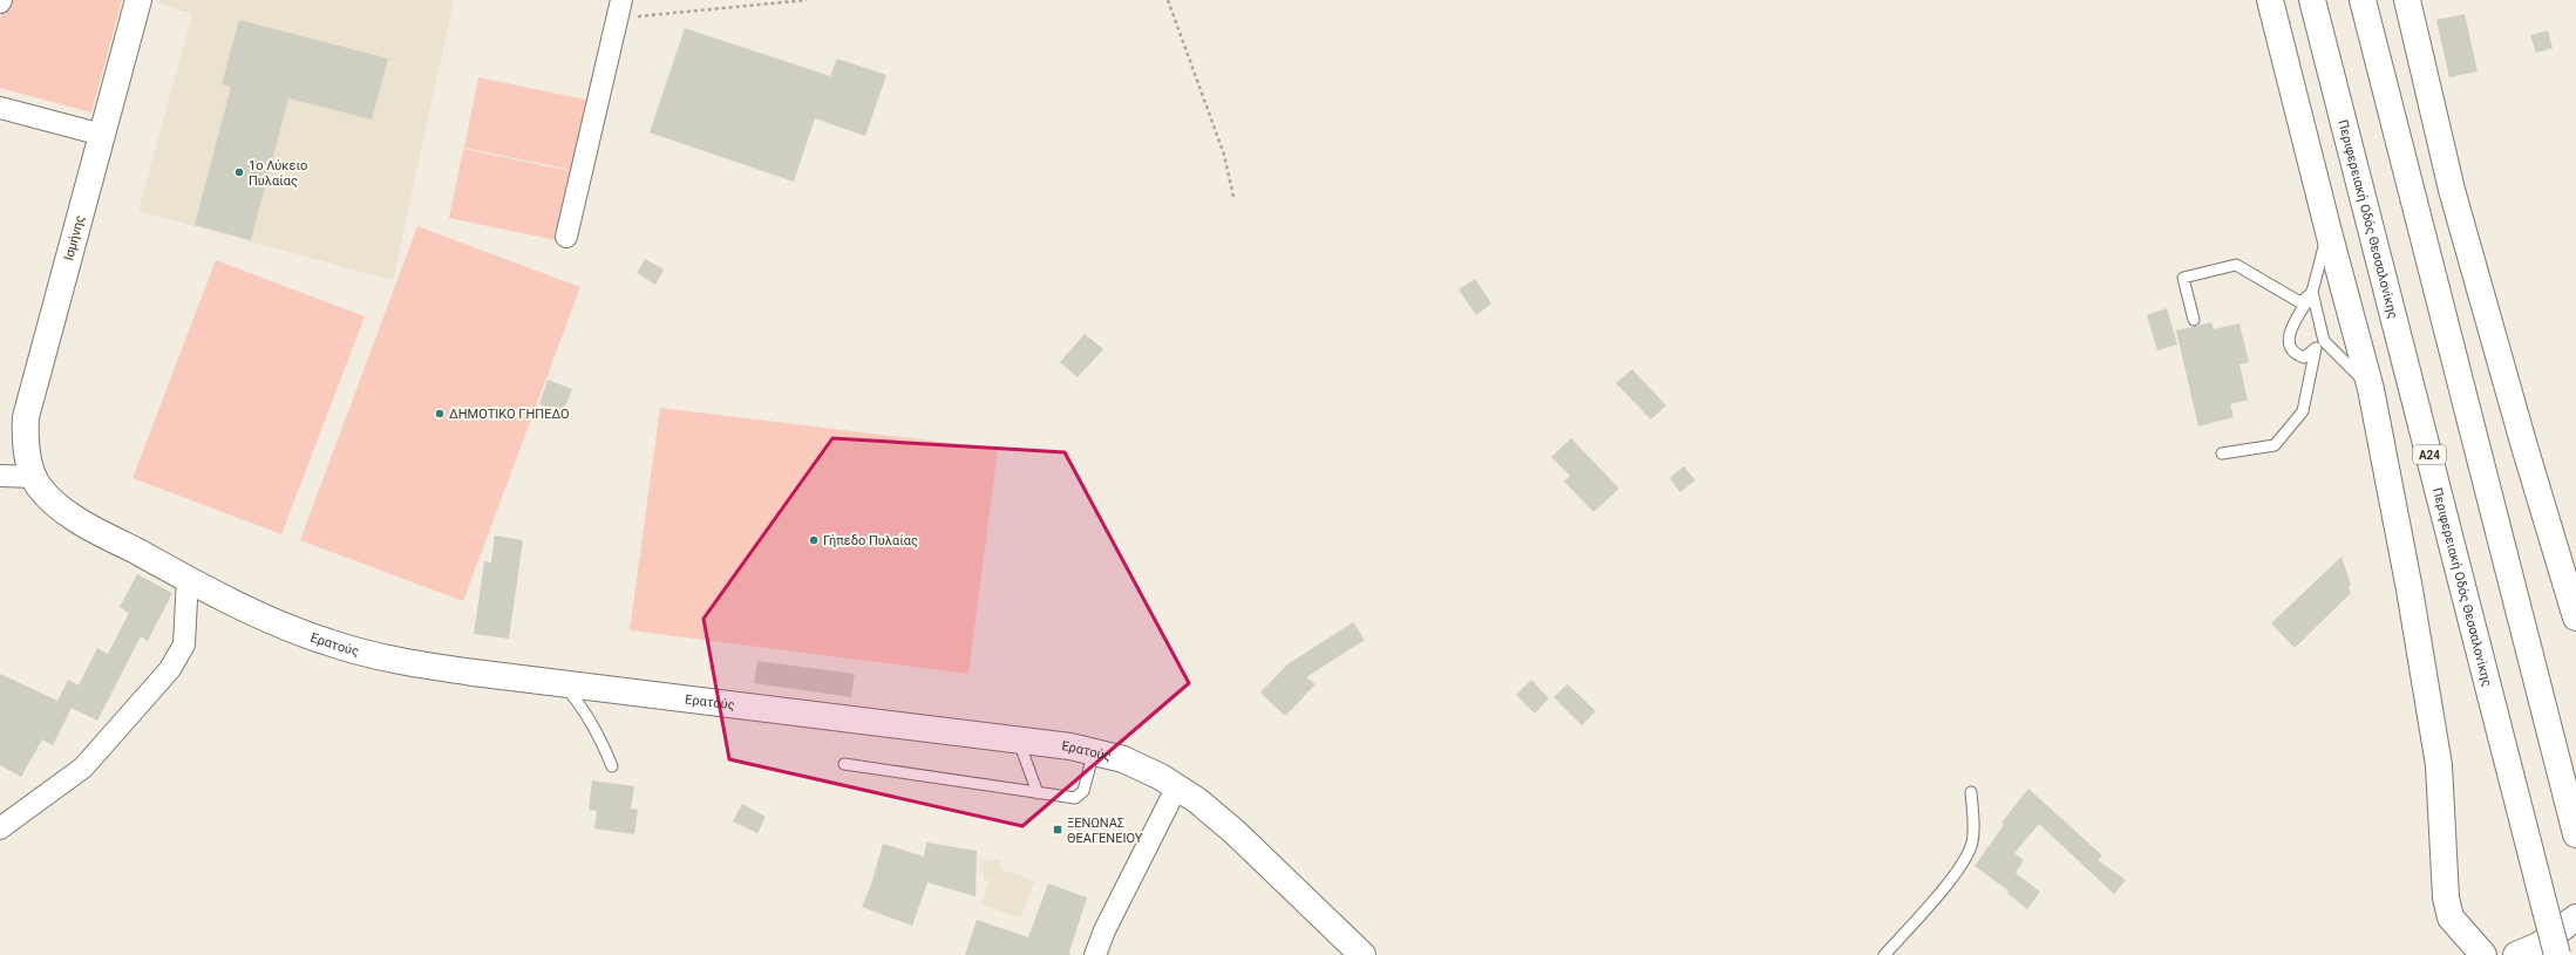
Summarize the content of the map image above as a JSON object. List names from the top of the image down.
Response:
{
  "streets": {
    "main road": [
      "Περιφερειακή Οδός Θεσσαλονίκης",
      "Ισμήνης",
      "Α24",
      "Ερατούς"
    ]
  },
  "crossings": [
    ["Ισμήνης", "Ερατούς"]
  ],
  "places": {
    "other": ["1ο Λύκειο Πυλαίας", "ΔΗΜΟΤΙΚΟ ΓΗΠΕΔΟ", "Γήπεδο Πυλαίας"],
    "transit": ["ΞΕΝΩΝΑΣ ΘΕΑΓΕΝΕΙΟΥ"]
  }
}
